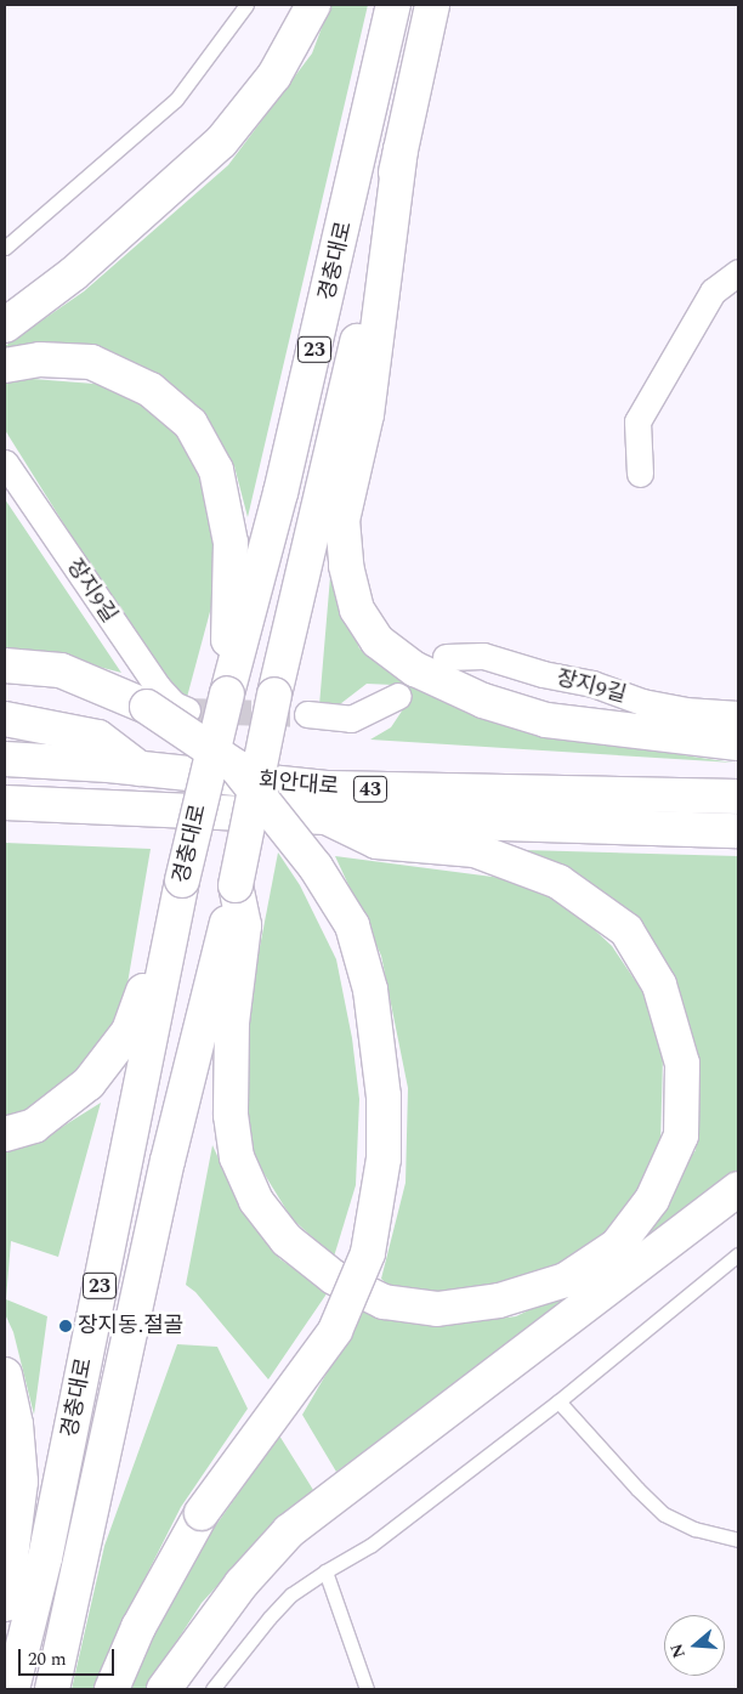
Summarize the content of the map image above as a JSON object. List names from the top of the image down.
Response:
{
  "streets": {
    "main road": [
      "경충대로",
      "23",
      "회안대로",
      "43"
    ],
    "street": ["장지9길"]
  },
  "places": ["장지동.절골"],
  "scale_bar": "20 m",
  "north": "left"
}
